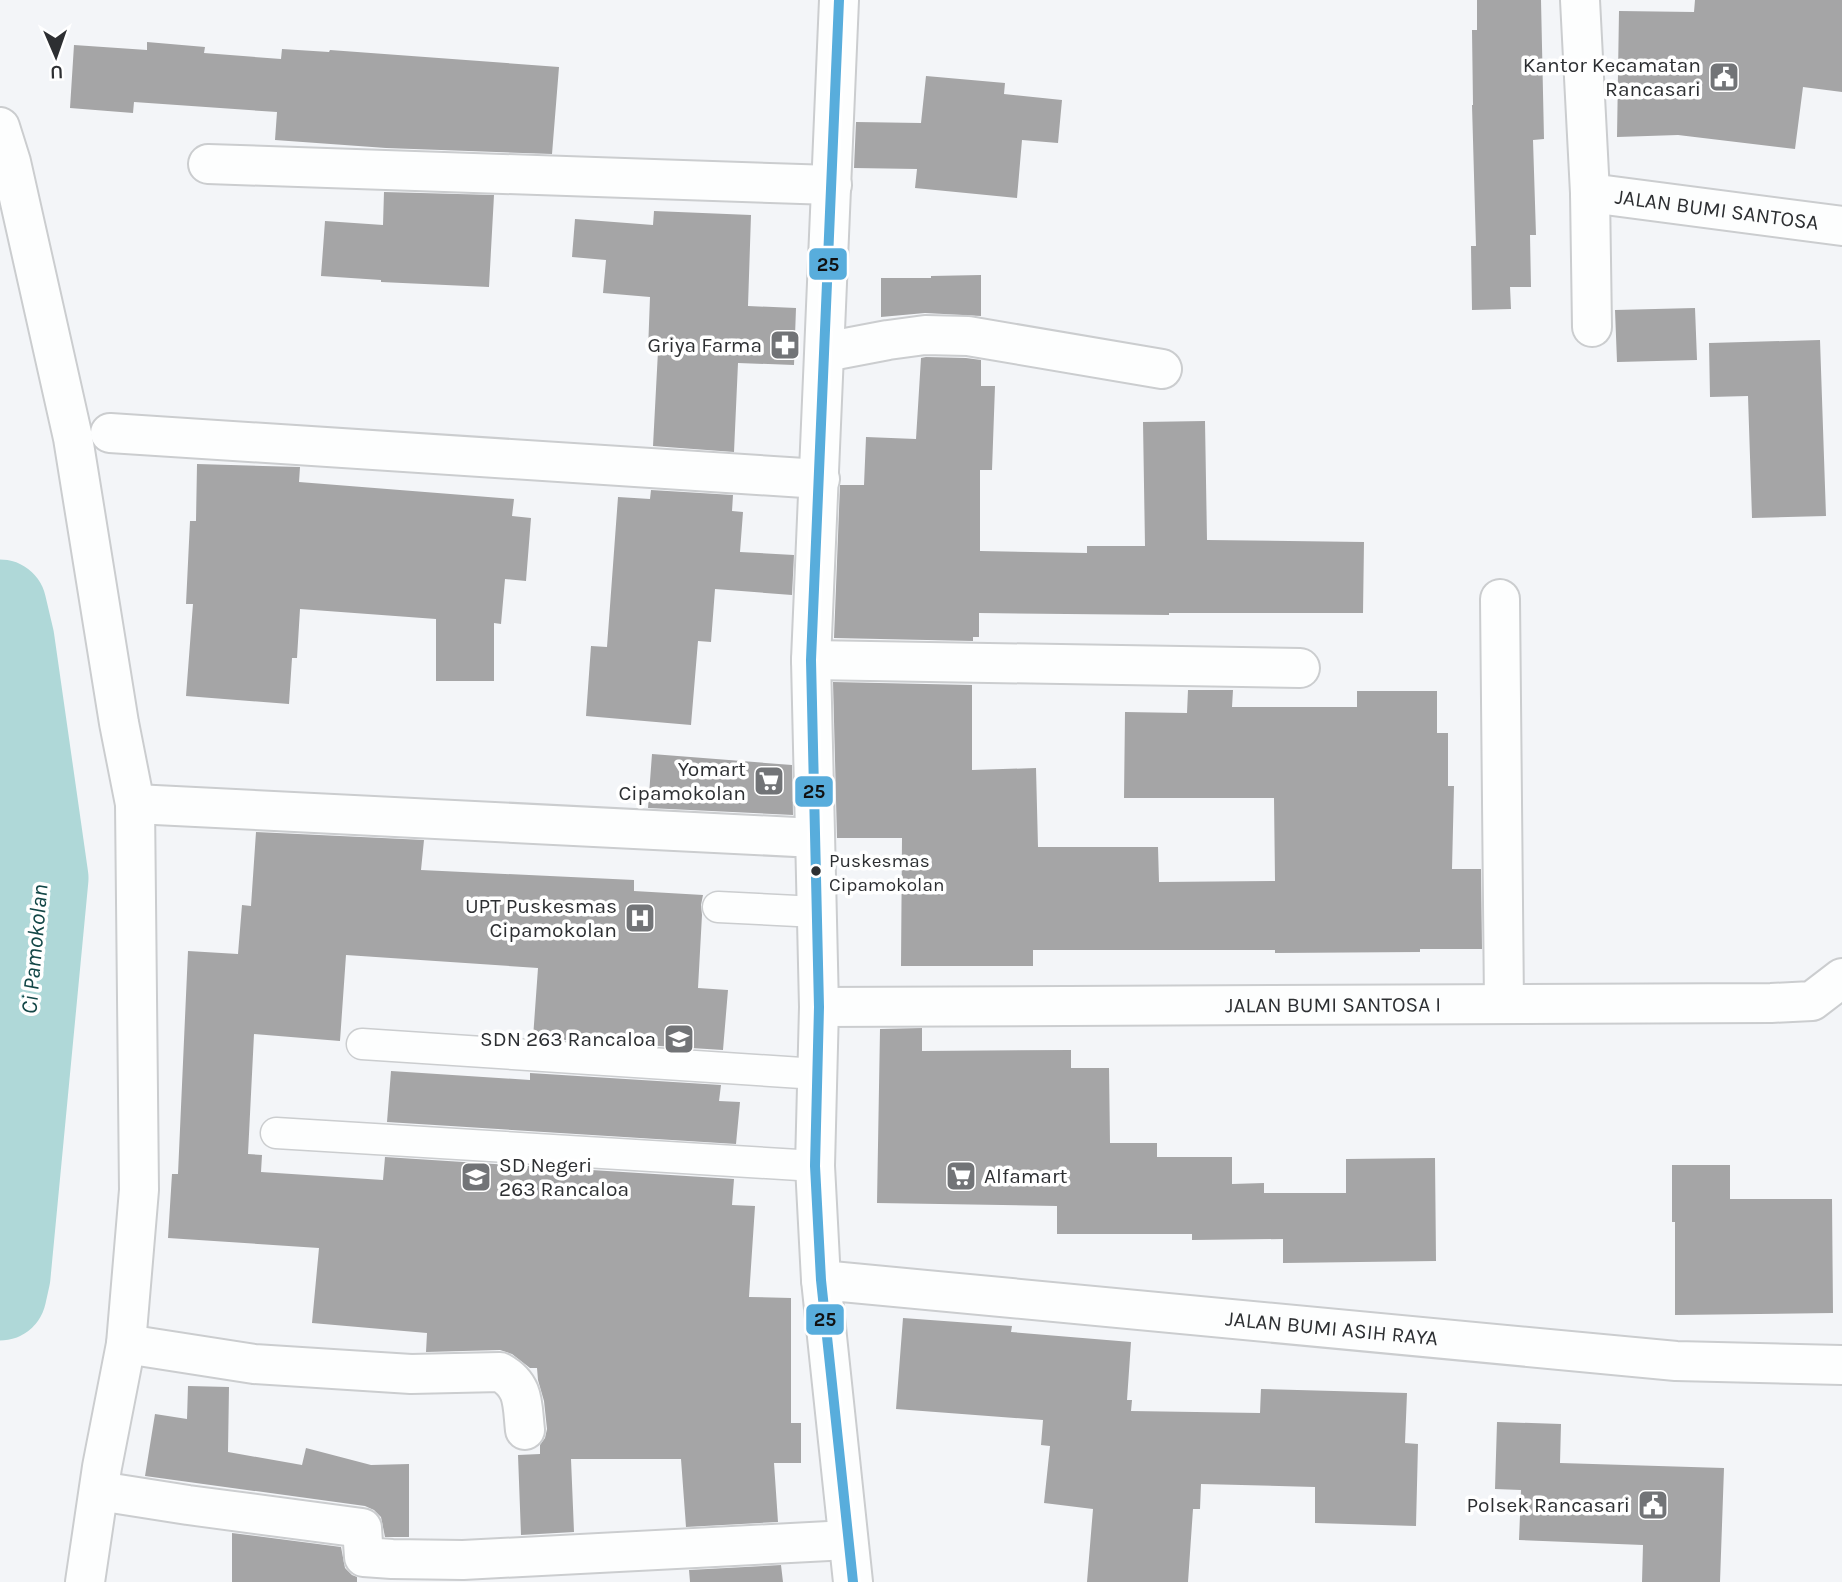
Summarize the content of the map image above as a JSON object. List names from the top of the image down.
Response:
{
  "streets": {
    "street": ["JALAN BUMI SANTOSA", "JALAN BUMI SANTOSA I", "JALAN BUMI ASIH RAYA"]
  },
  "water": ["Ci Pamokolan"],
  "places": {
    "public building": ["Kantor Kecamatan Rancasari", "Polsek Rancasari"],
    "pharmacy": ["Griya Farma"],
    "supermarket": ["Yomart Cipamokolan", "Alfamart"],
    "other": ["Puskesmas Cipamokolan"],
    "hospital": ["UPT Puskesmas Cipamokolan"],
    "school or university": ["SDN 263 Rancaloa", "SD Negeri 263 Rancaloa"]
  },
  "lines": ["transit line 25"],
  "north": "bottom"
}
